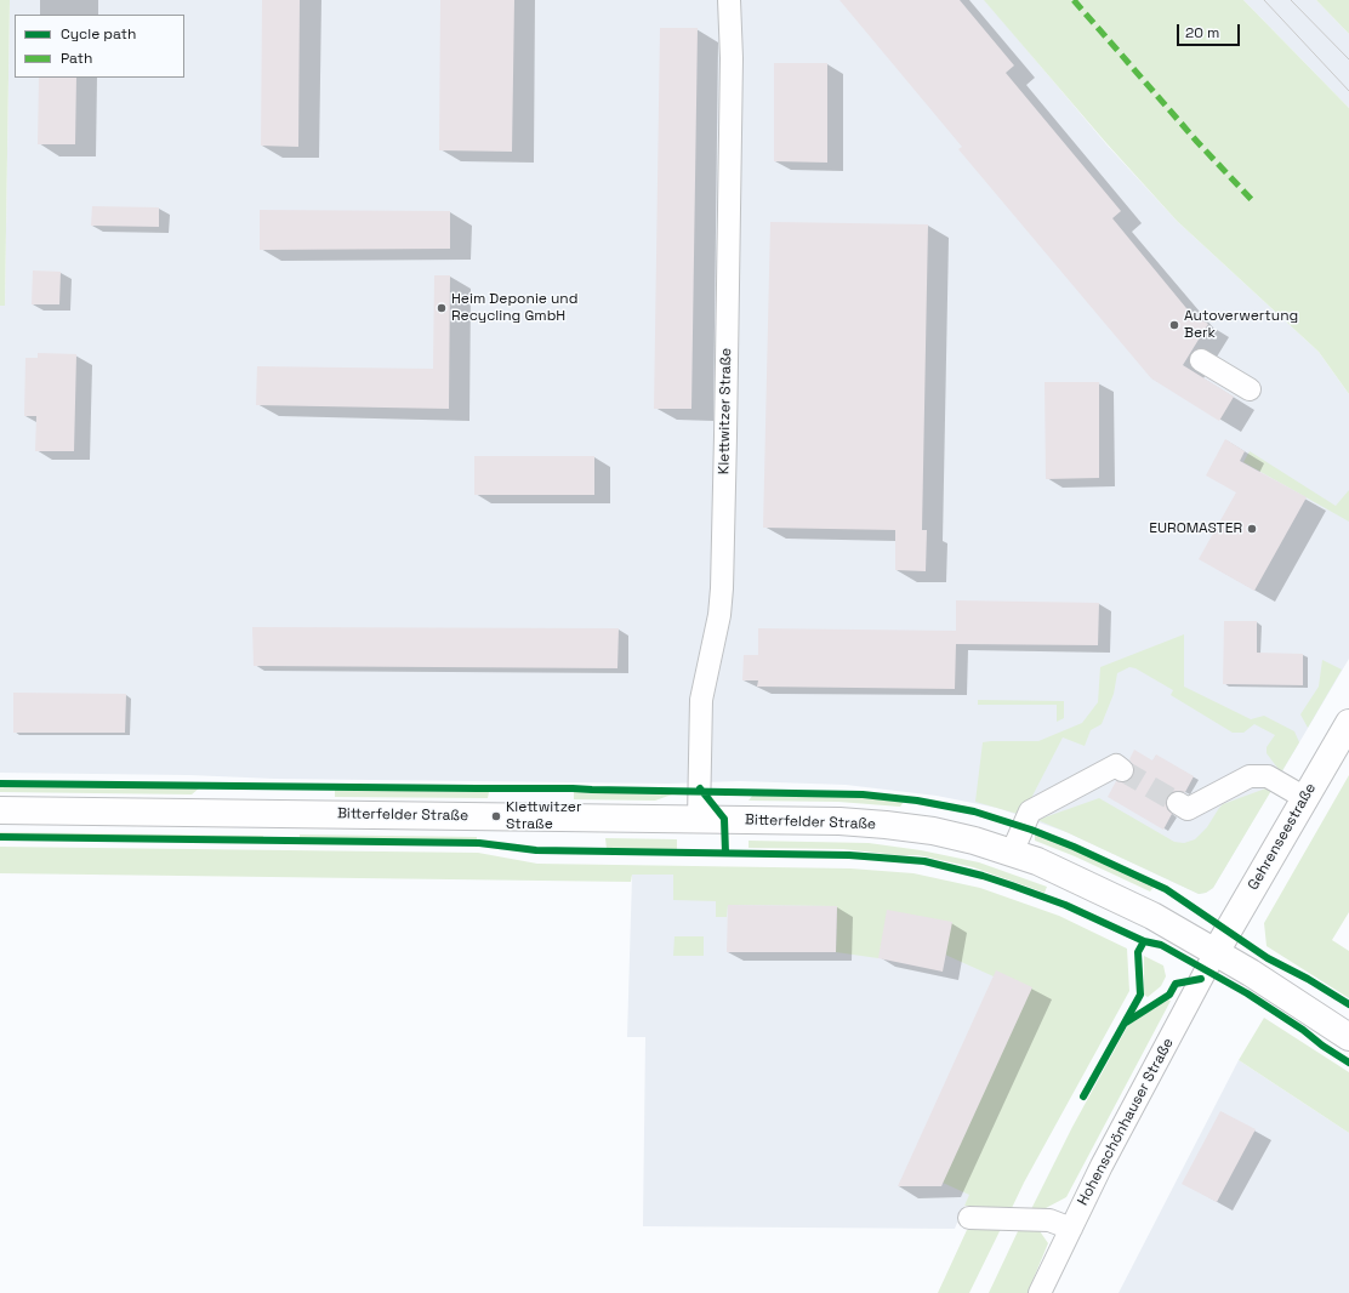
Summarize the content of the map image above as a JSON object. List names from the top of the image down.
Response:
{
  "streets": {
    "main road": ["Bitterfelder Straße", "Gehrenseestraße"],
    "street": ["Klettwitzer Straße", "Hohenschönhauser Straße"]
  },
  "crossings": [
    ["Klettwitzer Straße", "Bitterfelder Straße"],
    ["Bitterfelder Straße", "Gehrenseestraße"],
    ["Bitterfelder Straße", "Hohenschönhauser Straße"],
    ["Gehrenseestraße", "Hohenschönhauser Straße"]
  ],
  "places": [
    "Heim Deponie und Recycling GmbH",
    "Autoverwertung Berk",
    "EUROMASTER",
    "Klettwitzer Straße"
  ],
  "legend": ["Cycle path", "Path"],
  "scale_bar": "20 m"
}
